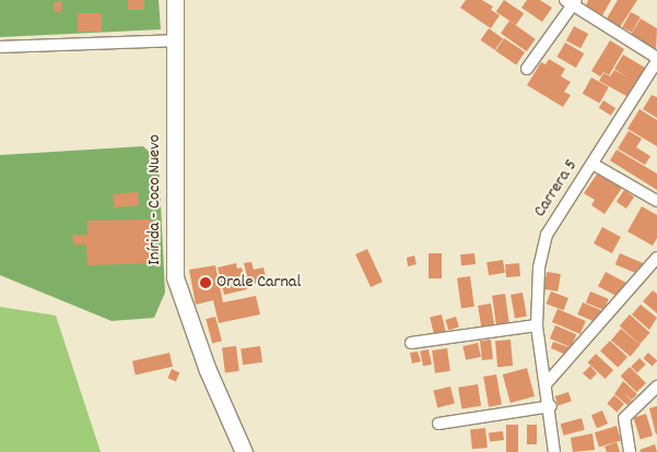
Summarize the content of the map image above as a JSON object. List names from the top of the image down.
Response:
{
  "streets": {
    "street": ["Carrera 5", "Inírida - Coco Nuevo"]
  },
  "places": ["Orale Carnal"]
}
